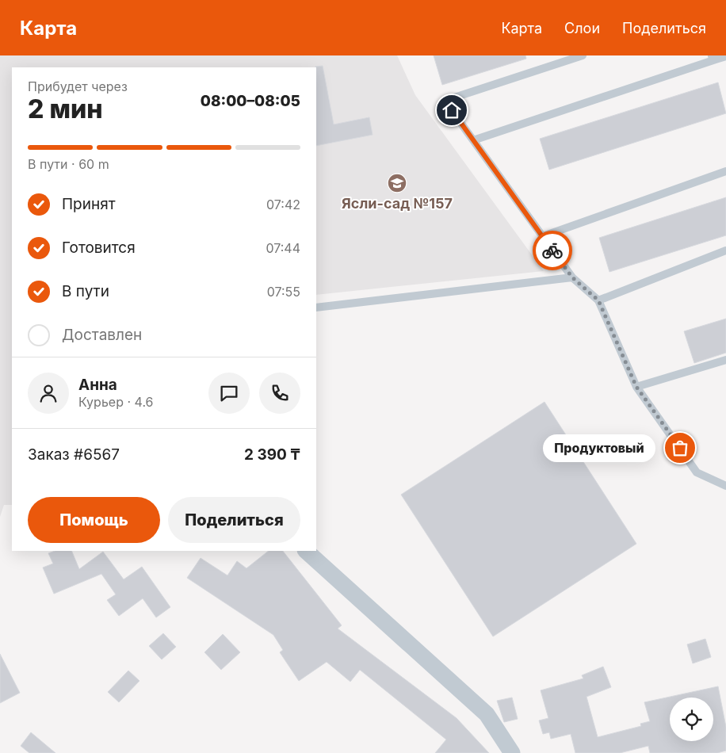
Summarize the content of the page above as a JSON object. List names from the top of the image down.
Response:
{
  "places": {
    "school or university": ["Ясли-сад №157"],
    "other": ["Продуктовый"]
  },
  "page": {
    "header": "Карта",
    "nav": ["Карта", "Слои", "Поделиться"],
    "heading": ["2 мин", "Прибудет через", "08:00–08:05"],
    "panel": [
      "Анна",
      "Курьер · 4.6",
      "Заказ #6567",
      "2 390 ₸"
    ],
    "bar": "В пути · 60 m",
    "list": [
      ["Принят", "07:42"],
      ["Готовится", "07:44"],
      ["В пути", "07:55"],
      "Доставлен"
    ],
    "bubble": "Продуктовый",
    "buttons": ["Помощь", "Поделиться"]
  }
}
